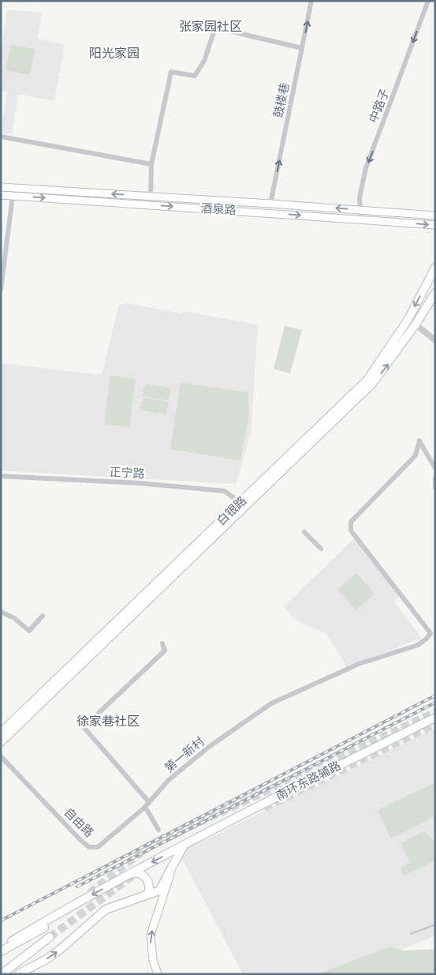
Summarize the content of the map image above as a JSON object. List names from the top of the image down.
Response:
{
  "streets": {
    "main road": ["酒泉路", "白银路", "南环东路辅路"],
    "street": [
      "鼓楼巷",
      "中路子",
      "正宁路",
      "第一新村",
      "自由路"
    ]
  },
  "crossings": [
    ["鼓楼巷", "酒泉路"],
    ["中路子", "酒泉路"],
    ["正宁路", "白银路"],
    ["第一新村", "自由路"]
  ],
  "one_way": ["鼓楼巷", "中路子"],
  "districts": ["张家园社区", "阳光家园", "徐家巷社区"]
}
